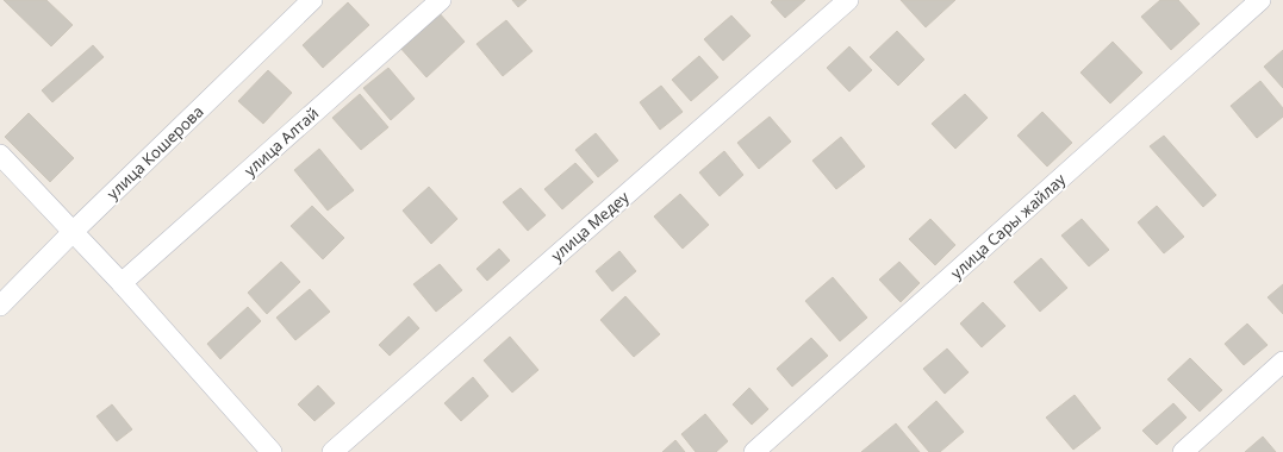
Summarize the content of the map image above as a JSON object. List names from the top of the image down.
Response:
{
  "streets": {
    "street": [
      "улица Алтай",
      "улица Кошерова",
      "улица Медеу",
      "улица Сары жайлау"
    ]
  }
}
